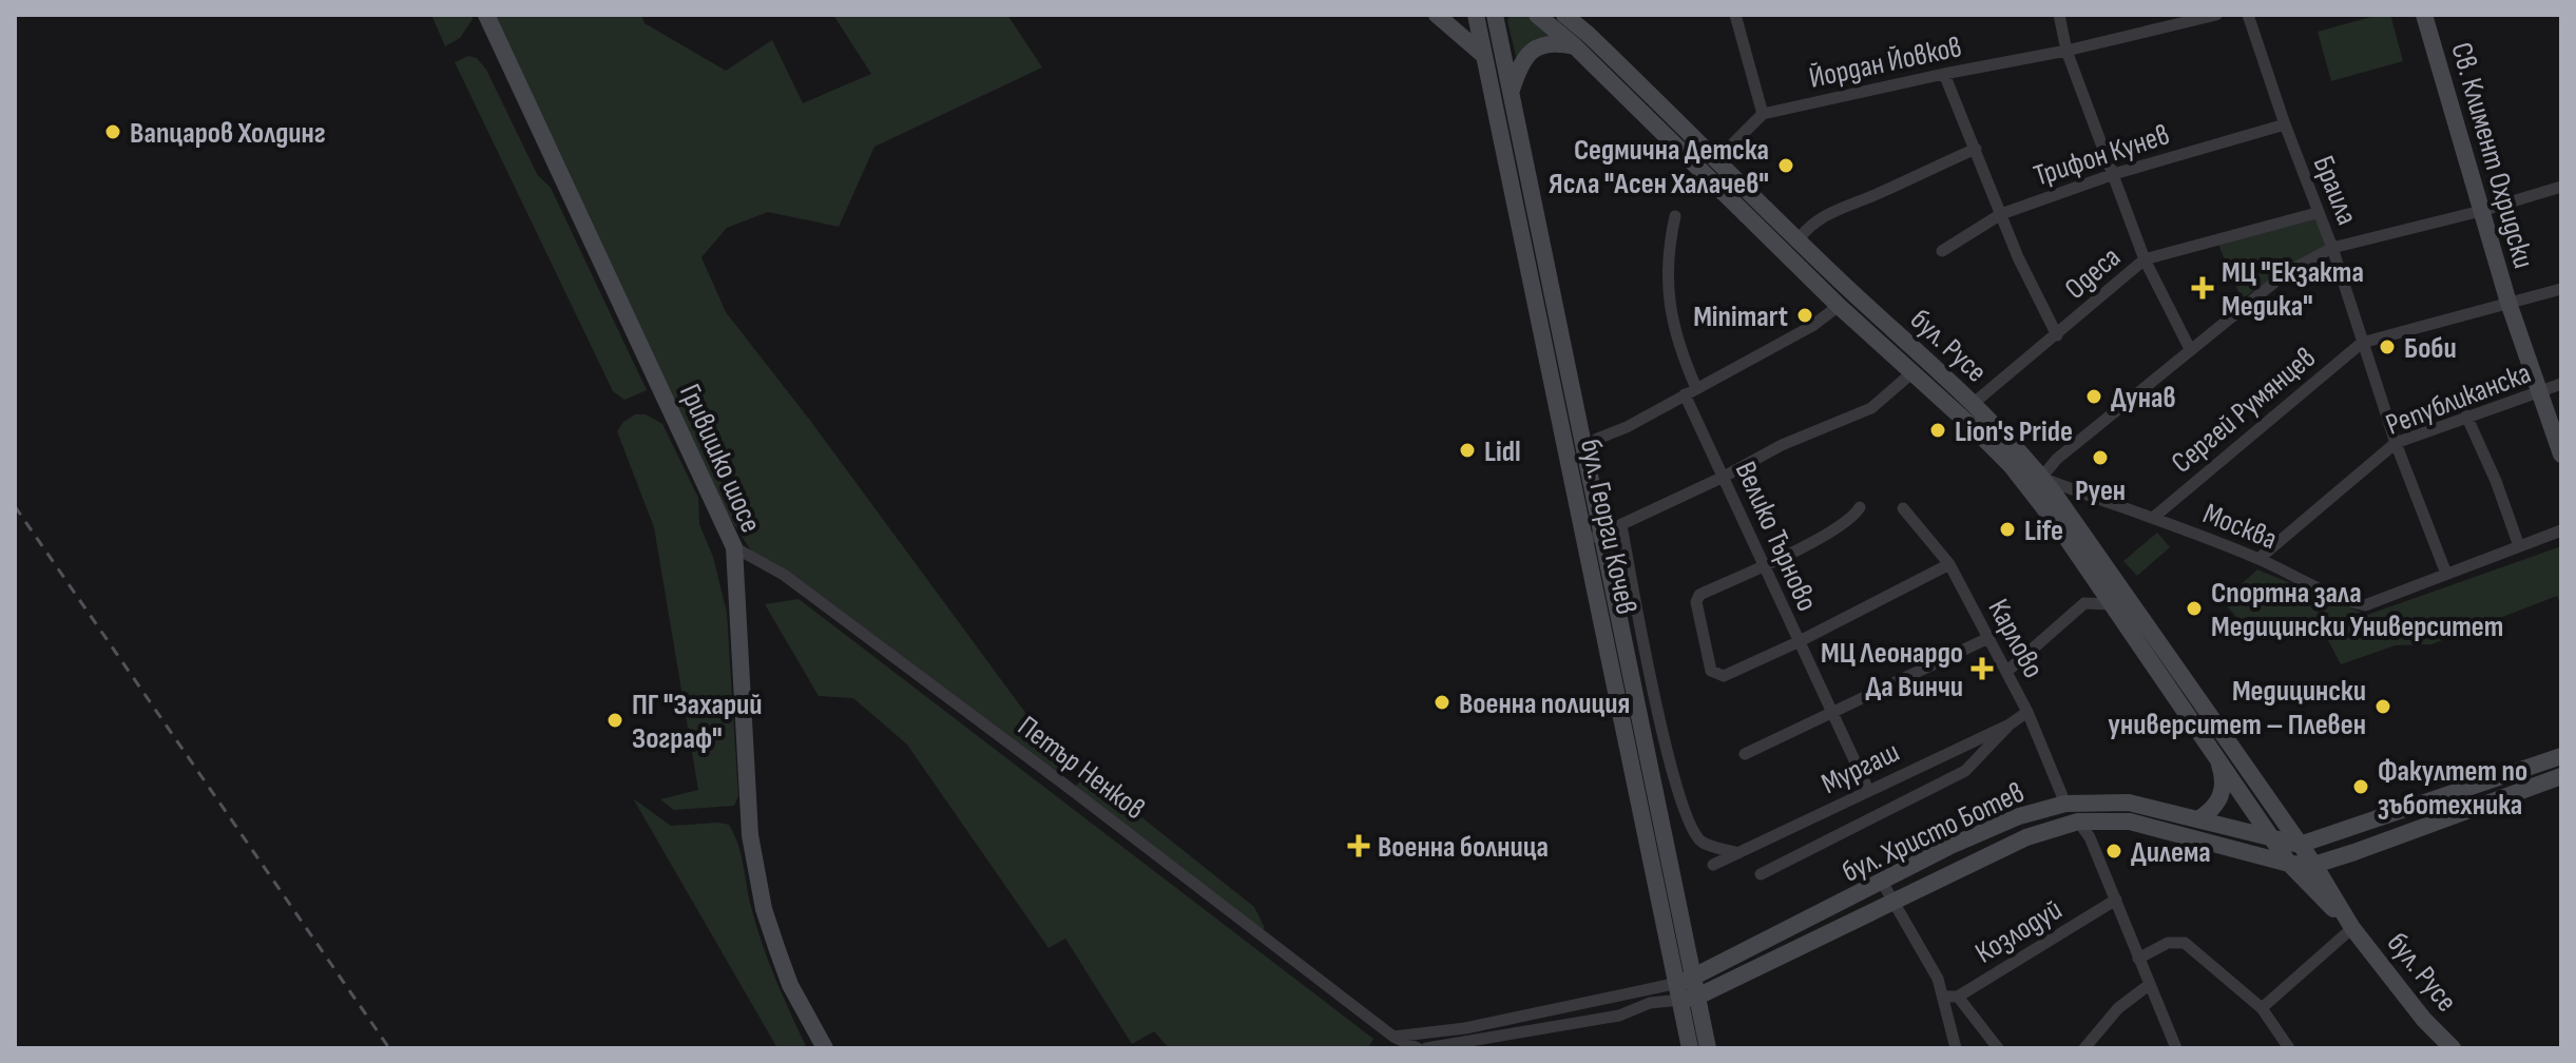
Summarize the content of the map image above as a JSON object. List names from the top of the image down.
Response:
{
  "streets": {
    "main road": [
      "Св. Климент Охридски",
      "бул. Русе",
      "Гривишко шосе",
      "бул. Георги Кочев",
      "бул. Христо Ботев"
    ],
    "street": [
      "Йордан Йовков",
      "Трифон Кунев",
      "Браила",
      "Одеса",
      "Републиканска",
      "Сергей Румянцев",
      "Москва",
      "Велико Търново",
      "Карлово",
      "Петър Ненков",
      "Мургаш",
      "Козлодуй"
    ]
  },
  "crossings": [
    ["Трифон Кунев", "Браила"],
    ["Св. Климент Охридски", "Републиканска"],
    ["Св. Климент Охридски", "Сергей Румянцев"],
    ["Браила", "Одеса"],
    ["Браила", "Републиканска"],
    ["Браила", "Сергей Румянцев"],
    ["Браила", "Москва"],
    ["Одеса", "бул. Русе"],
    ["бул. Русе", "Москва"],
    ["бул. Русе", "бул. Христо Ботев"],
    ["Републиканска", "Москва"],
    ["Сергей Румянцев", "Москва"],
    ["Гривишко шосе", "Петър Ненков"],
    ["бул. Георги Кочев", "бул. Христо Ботев"],
    ["Велико Търново", "Мургаш"],
    ["Карлово", "Мургаш"],
    ["Карлово", "бул. Христо Ботев"]
  ],
  "places": {
    "other": [
      "Вапцаров Холдинг",
      "Седмична Детска Ясла \"Асен Халачев\"",
      "Minimart",
      "Боби",
      "Дунав",
      "Lion's Pride",
      "Lidl",
      "Руен",
      "Life",
      "Спортна зала Медицински Университет",
      "Военна полиция",
      "Медицински университет – Плевен",
      "ПГ \"Захарий Зограф\"",
      "Факултет по зъботехника",
      "Дилема"
    ],
    "health": ["МЦ \"Екзакта Медика\"", "МЦ Леонардо Да Винчи", "Военна болница"]
  }
}
